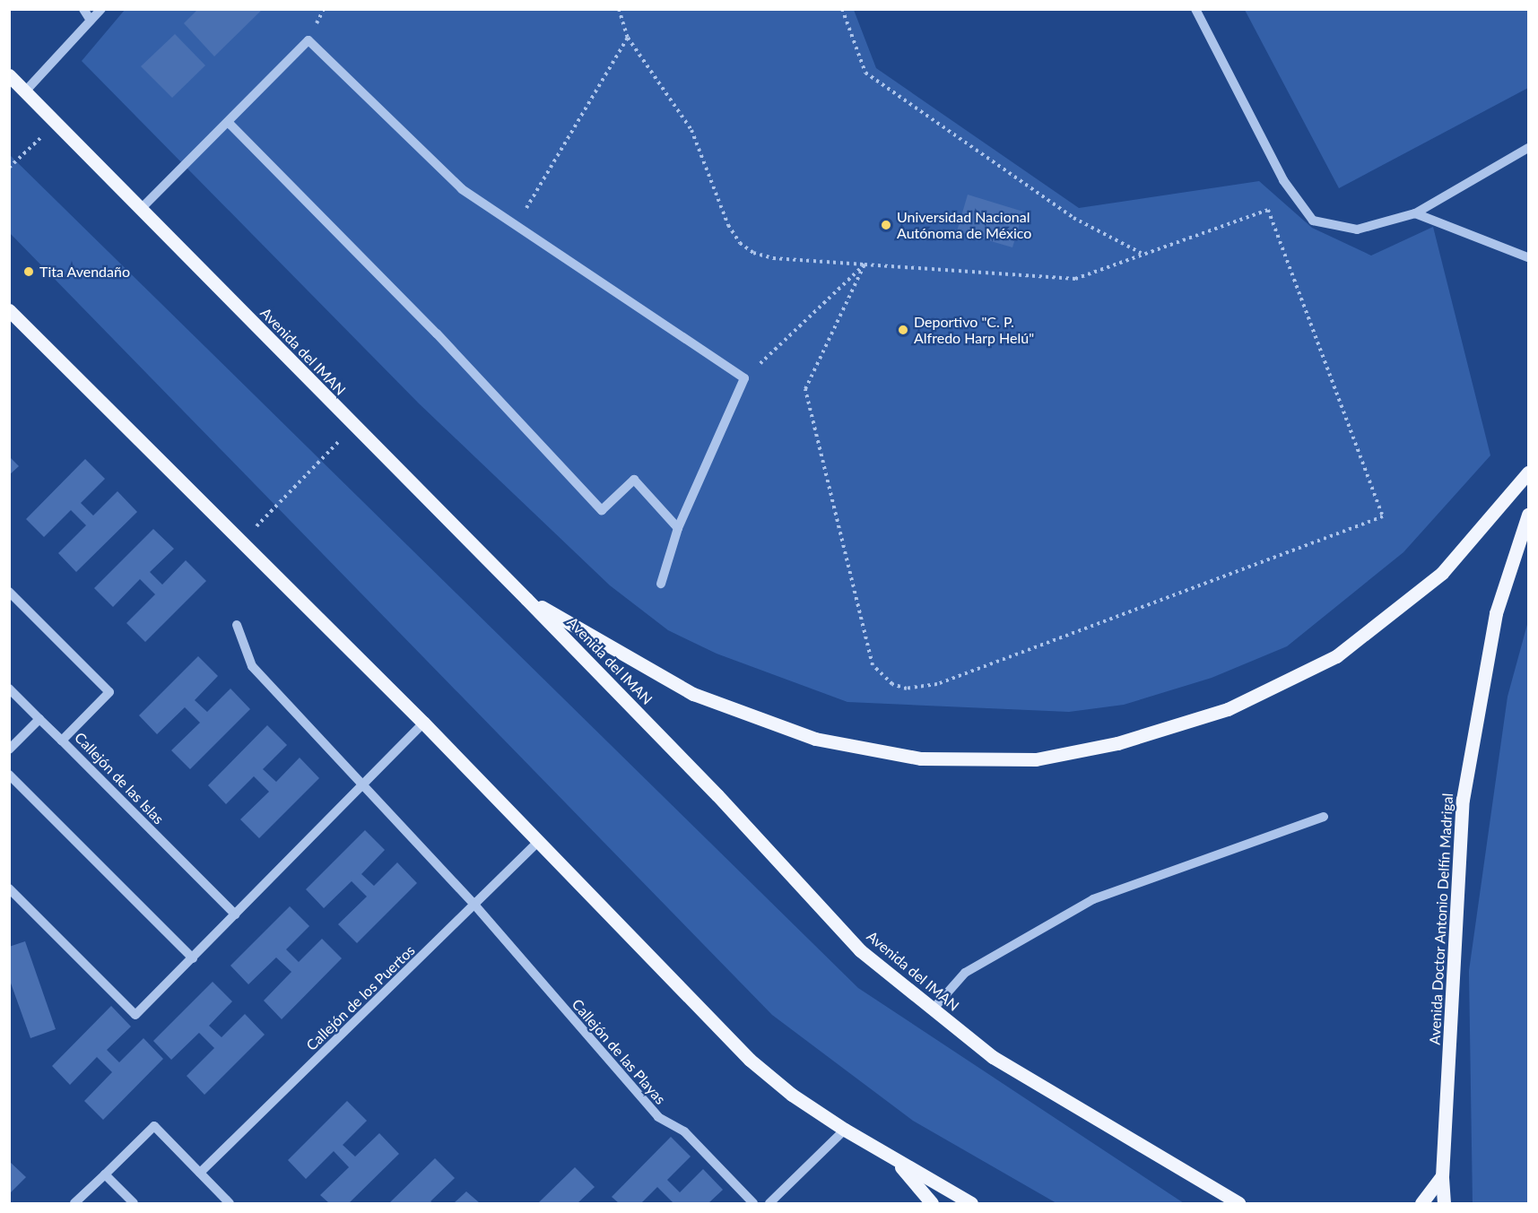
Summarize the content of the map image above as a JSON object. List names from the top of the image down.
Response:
{
  "streets": {
    "main road": ["Avenida del IMAN", "Avenida Doctor Antonio Delfín Madrigal"],
    "street": ["Callejón de las Islas", "Callejón de los Puertos", "Callejón de las Playas"]
  },
  "crossings": [
    ["Callejón de los Puertos", "Callejón de las Playas"]
  ],
  "places": ["Universidad Nacional Autónoma de México", "Tita Avendaño", "Deportivo \"C. P. Alfredo Harp Helú\""]
}
